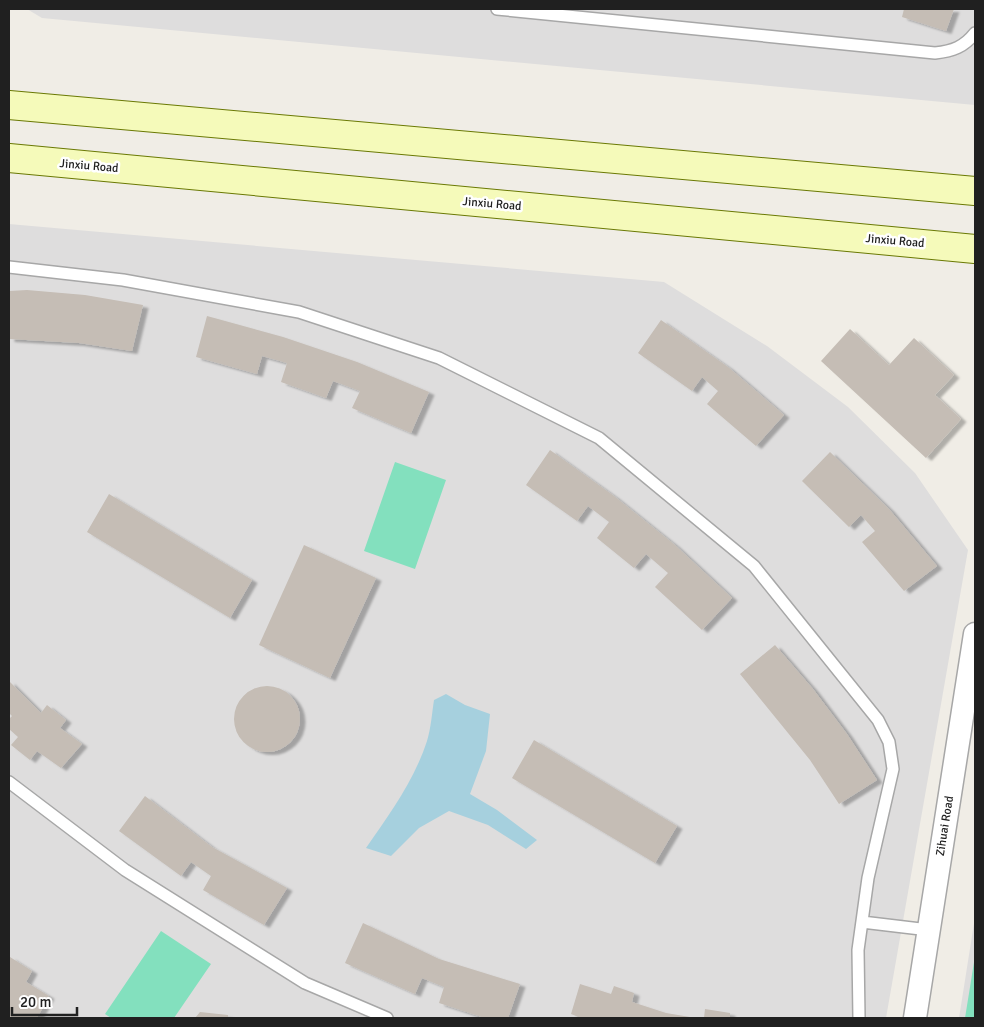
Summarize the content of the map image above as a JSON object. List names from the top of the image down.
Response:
{
  "streets": {
    "main road": ["Jinxiu Road"],
    "street": ["Zihuai Road"]
  },
  "scale_bar": "20 m"
}
